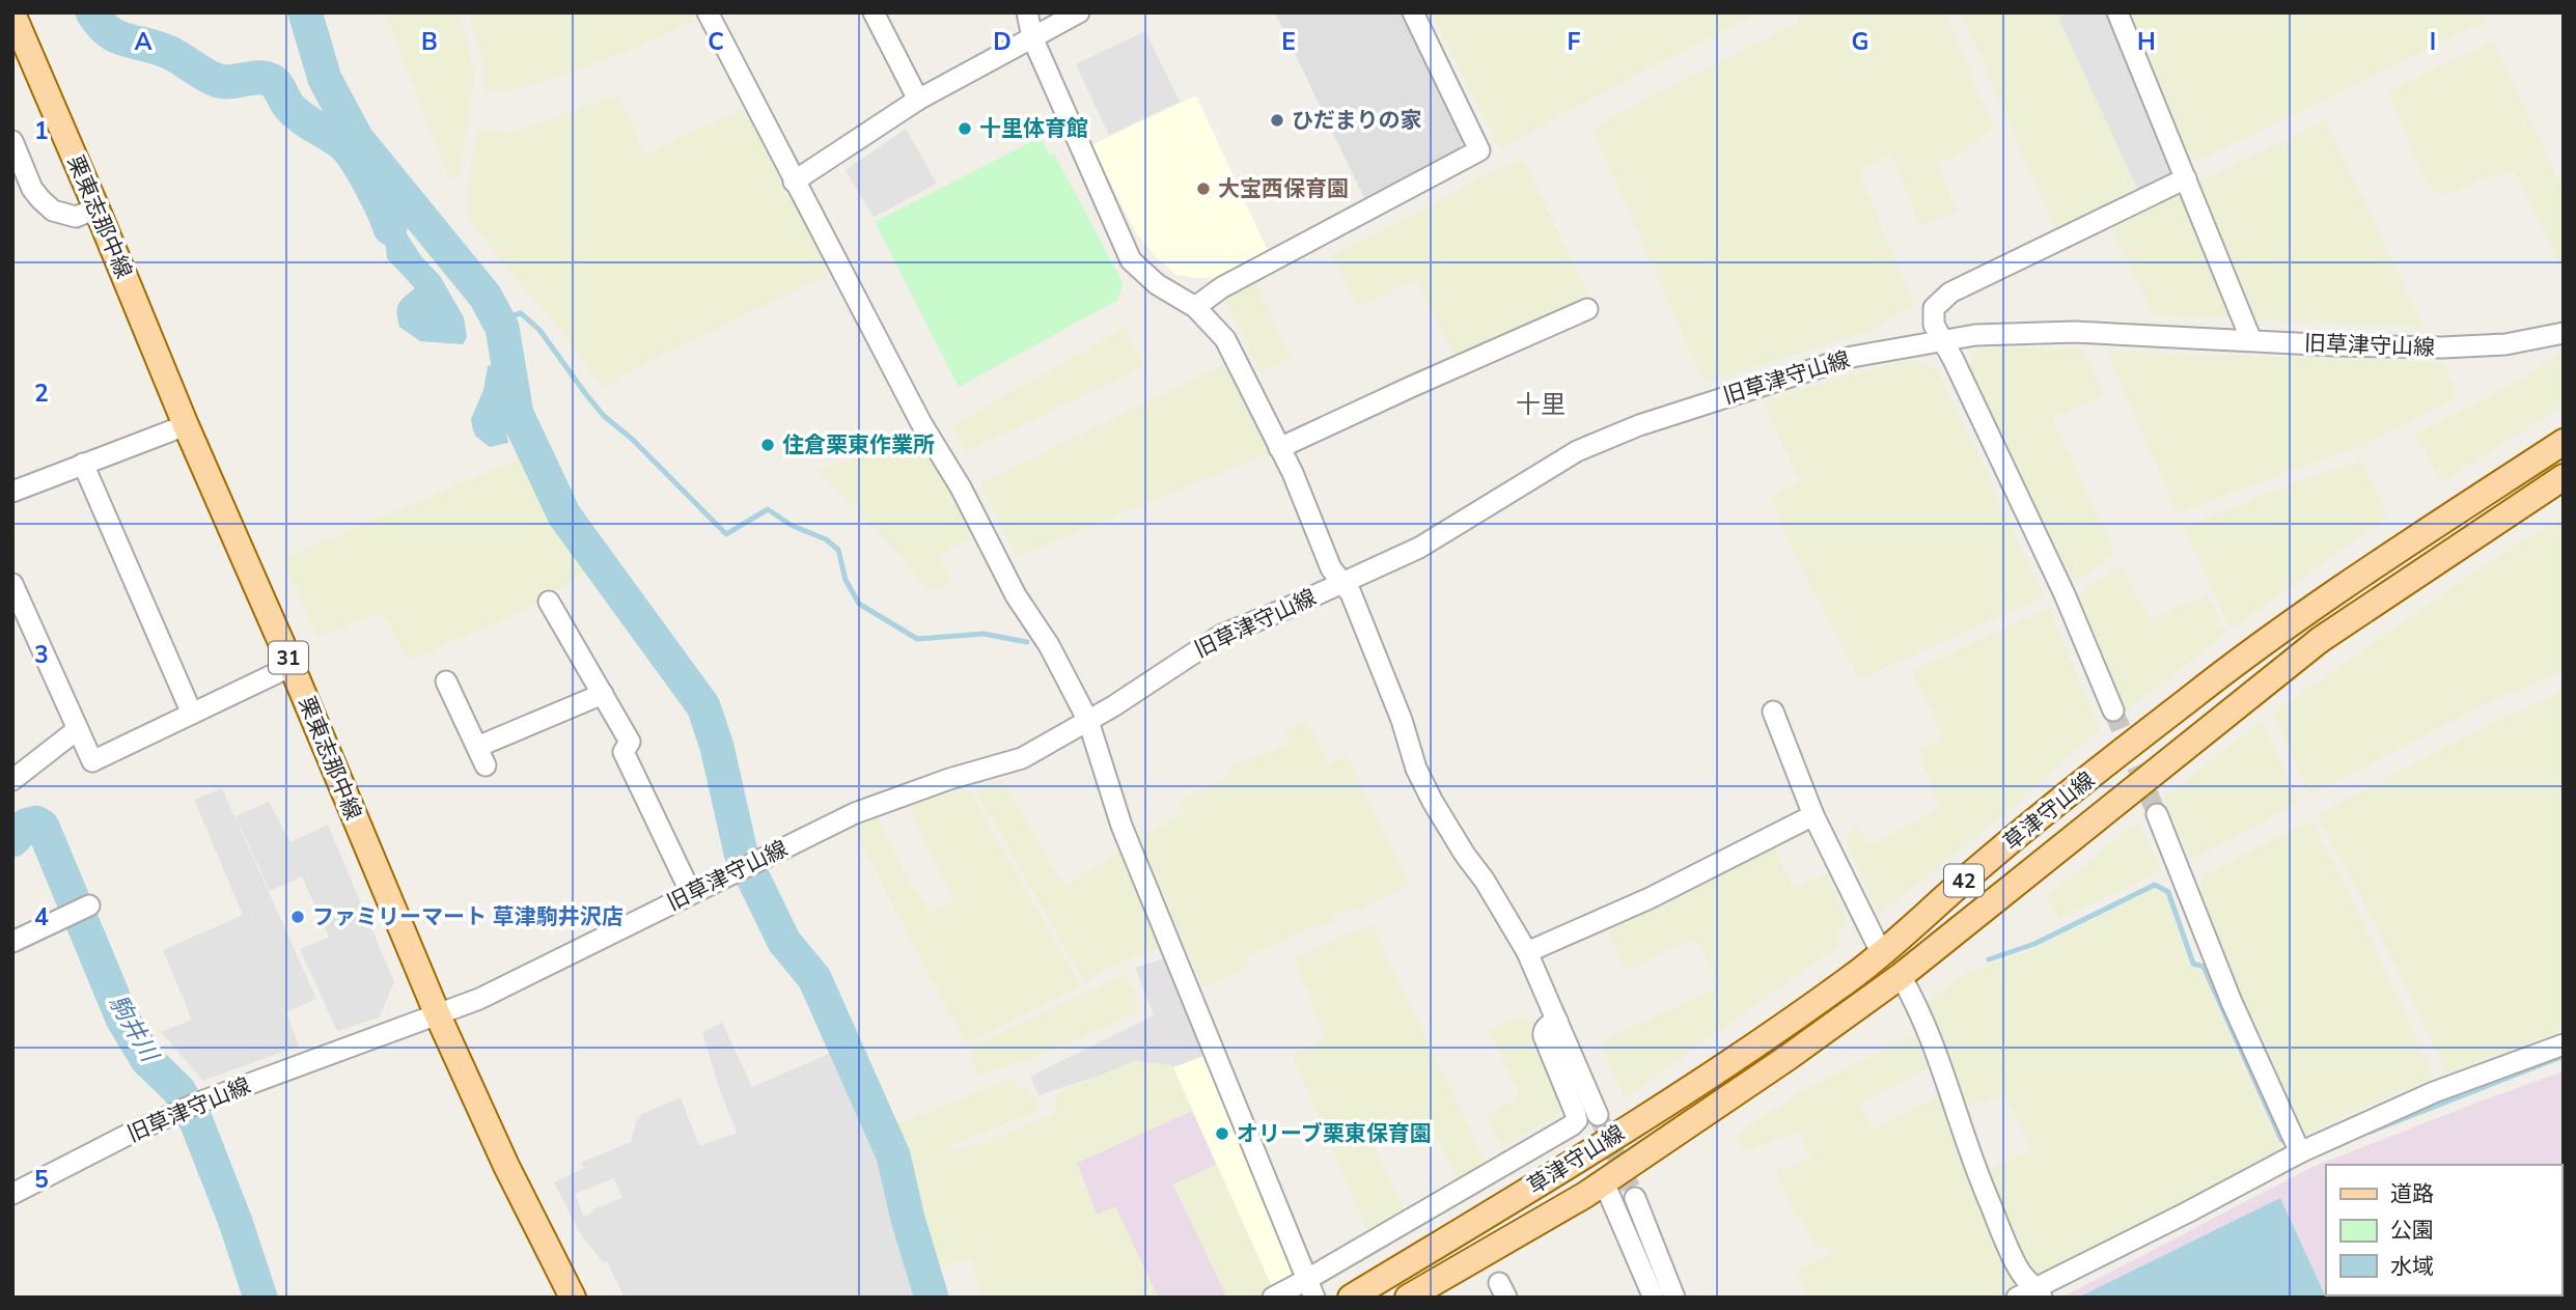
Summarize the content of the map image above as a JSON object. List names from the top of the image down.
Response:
{
  "streets": {
    "main road": [
      "栗東志那中線",
      "31",
      "草津守山線",
      "42"
    ],
    "street": ["旧草津守山線"]
  },
  "crossings": [
    ["栗東志那中線", "旧草津守山線"]
  ],
  "districts": ["十里"],
  "water": ["駒井川"],
  "places": [
    "ひだまりの家",
    "十里体育館",
    "大宝西保育園",
    "住倉栗東作業所",
    "ファミリーマート 草津駒井沢店",
    "オリーブ栗東保育園"
  ],
  "legend": ["道路", "公園", "水域"],
  "grid": {
    "columns": [
      "A",
      "B",
      "C",
      "D",
      "E",
      "F",
      "G",
      "H",
      "I"
    ],
    "rows": [
      "1",
      "2",
      "3",
      "4",
      "5"
    ]
  }
}
